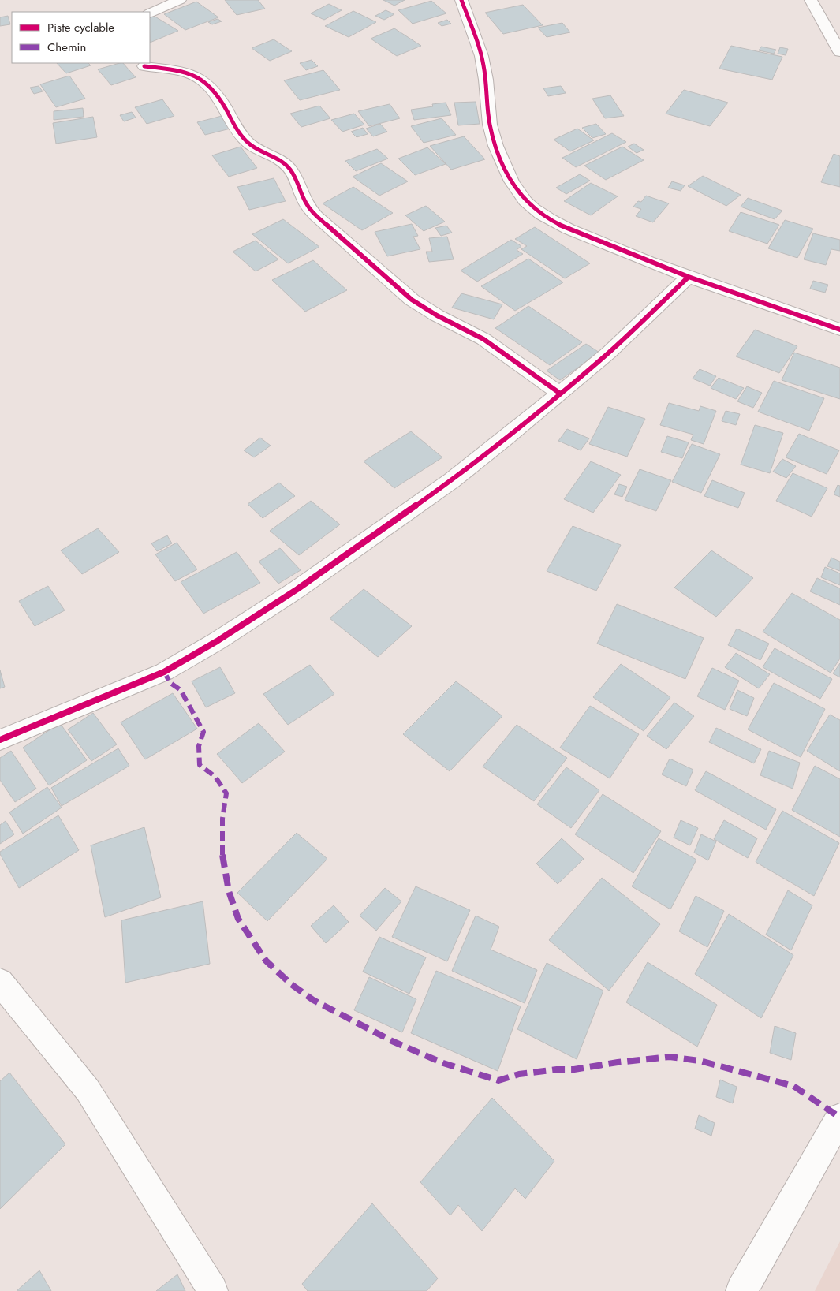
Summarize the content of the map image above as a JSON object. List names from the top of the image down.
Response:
{
  "legend": ["Piste cyclable", "Chemin"]
}
